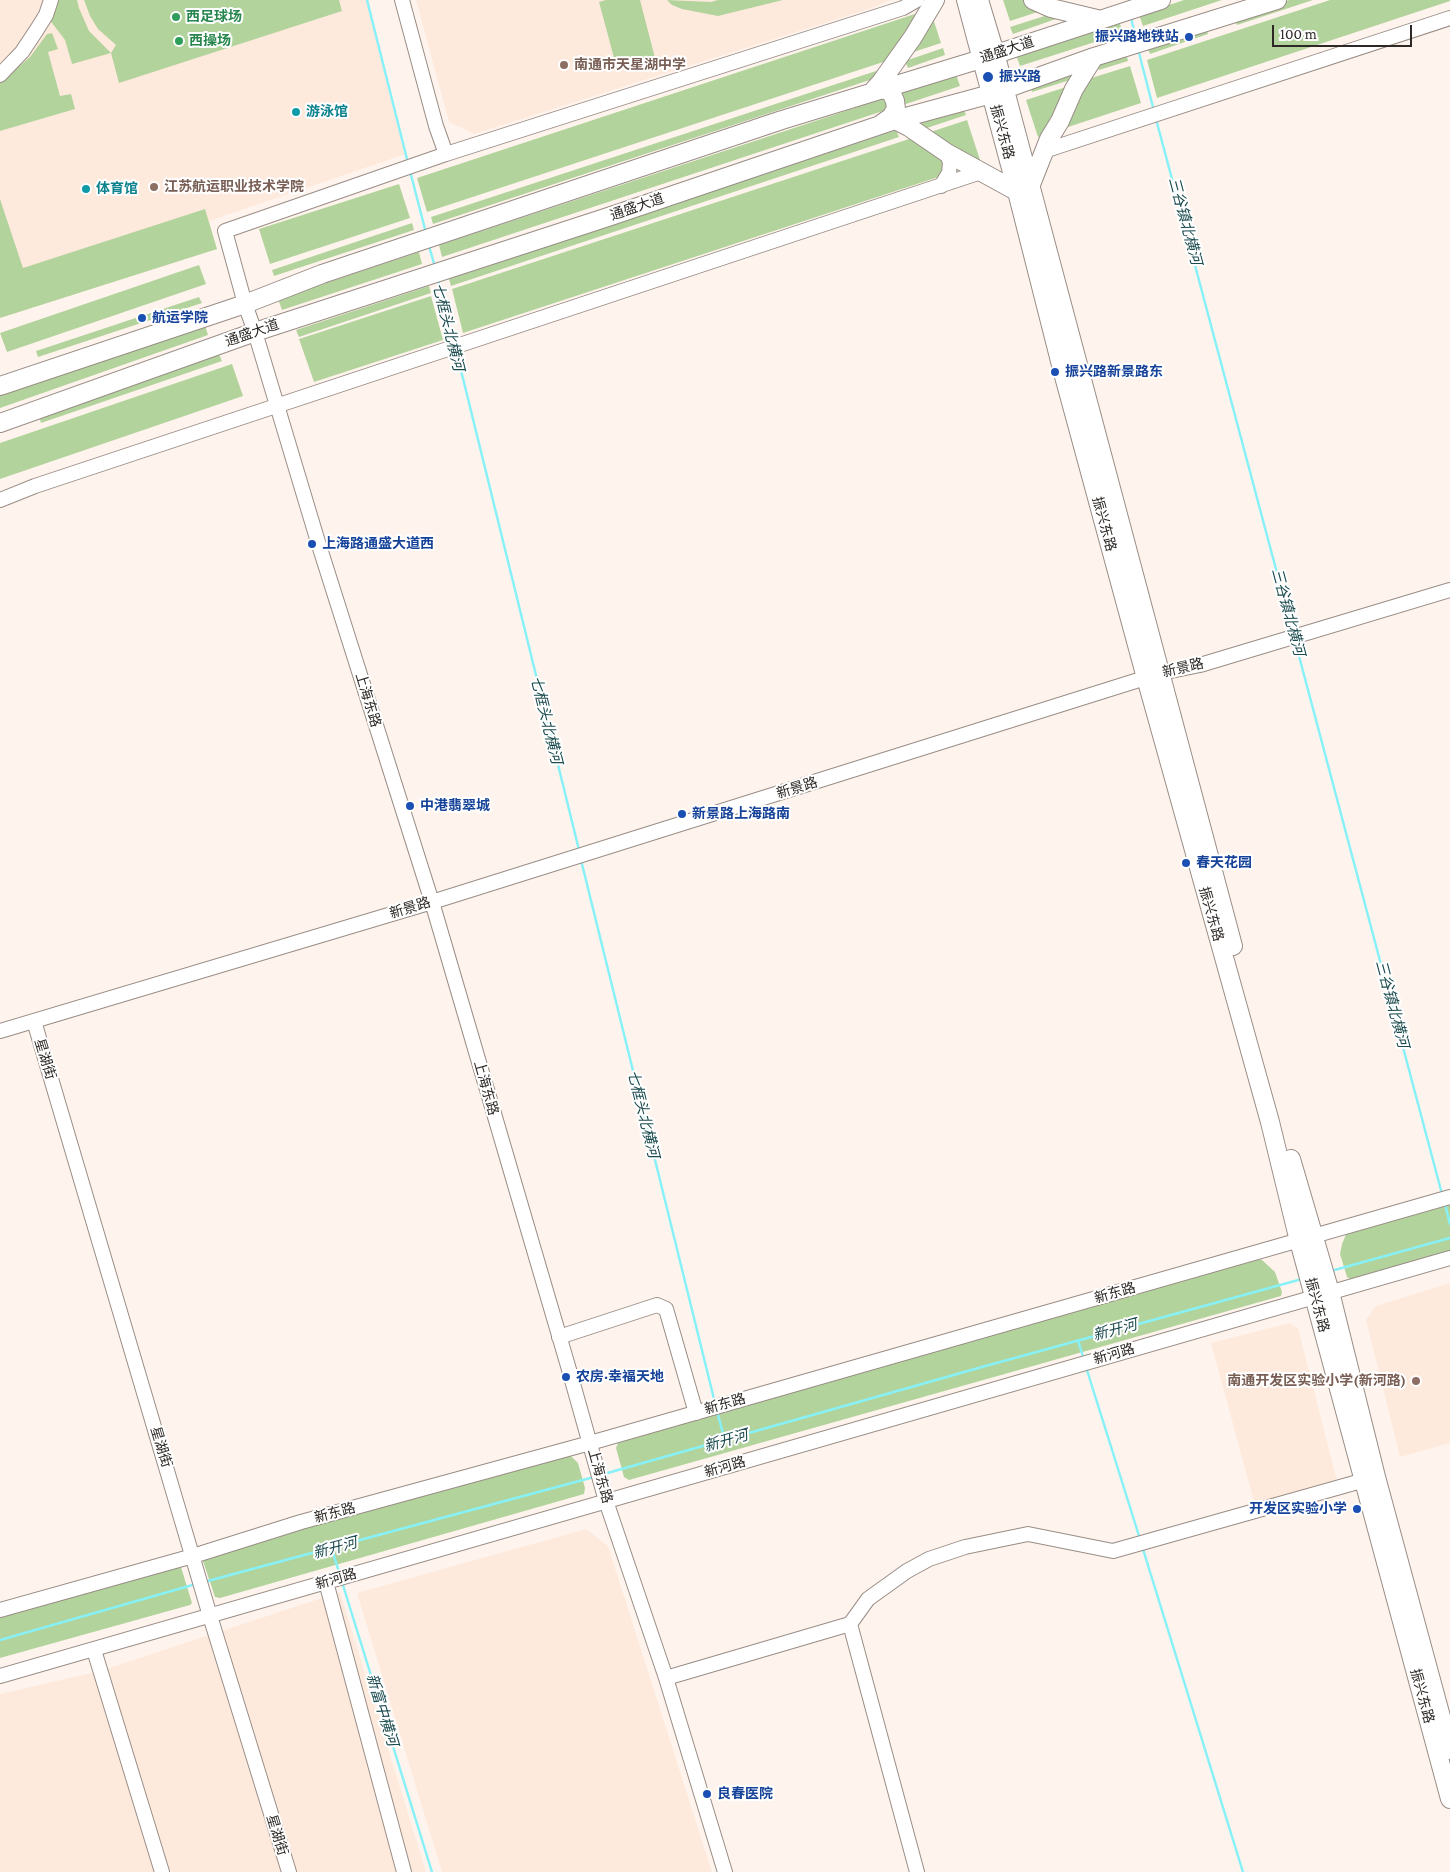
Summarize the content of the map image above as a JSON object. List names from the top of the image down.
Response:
{
  "streets": {
    "main road": ["通盛大道", "振兴东路"],
    "street": [
      "新景路",
      "上海东路",
      "星湖街",
      "新东路",
      "新河路"
    ]
  },
  "crossings": [
    ["通盛大道", "振兴东路"],
    ["通盛大道", "上海东路"],
    ["振兴东路", "新景路"],
    ["振兴东路", "新东路"],
    ["振兴东路", "新河路"],
    ["新景路", "上海东路"],
    ["新景路", "星湖街"],
    ["上海东路", "新东路"],
    ["上海东路", "新河路"],
    ["星湖街", "新东路"],
    ["星湖街", "新河路"]
  ],
  "water": [
    "三谷镇北横河",
    "七框头北横河",
    "新开河",
    "新富中横河"
  ],
  "places": [
    "西足球场",
    "振兴路地铁站",
    "西操场",
    "南通市天星湖中学",
    "振兴路",
    "游泳馆",
    "江苏航运职业技术学院",
    "体育馆",
    "航运学院",
    "振兴路新景路东",
    "上海路通盛大道西",
    "中港翡翠城",
    "新景路上海路南",
    "春天花园",
    "农房·幸福天地",
    "南通开发区实验小学(新河路)",
    "开发区实验小学",
    "良春医院"
  ],
  "scale_bar": "100 m"
}
